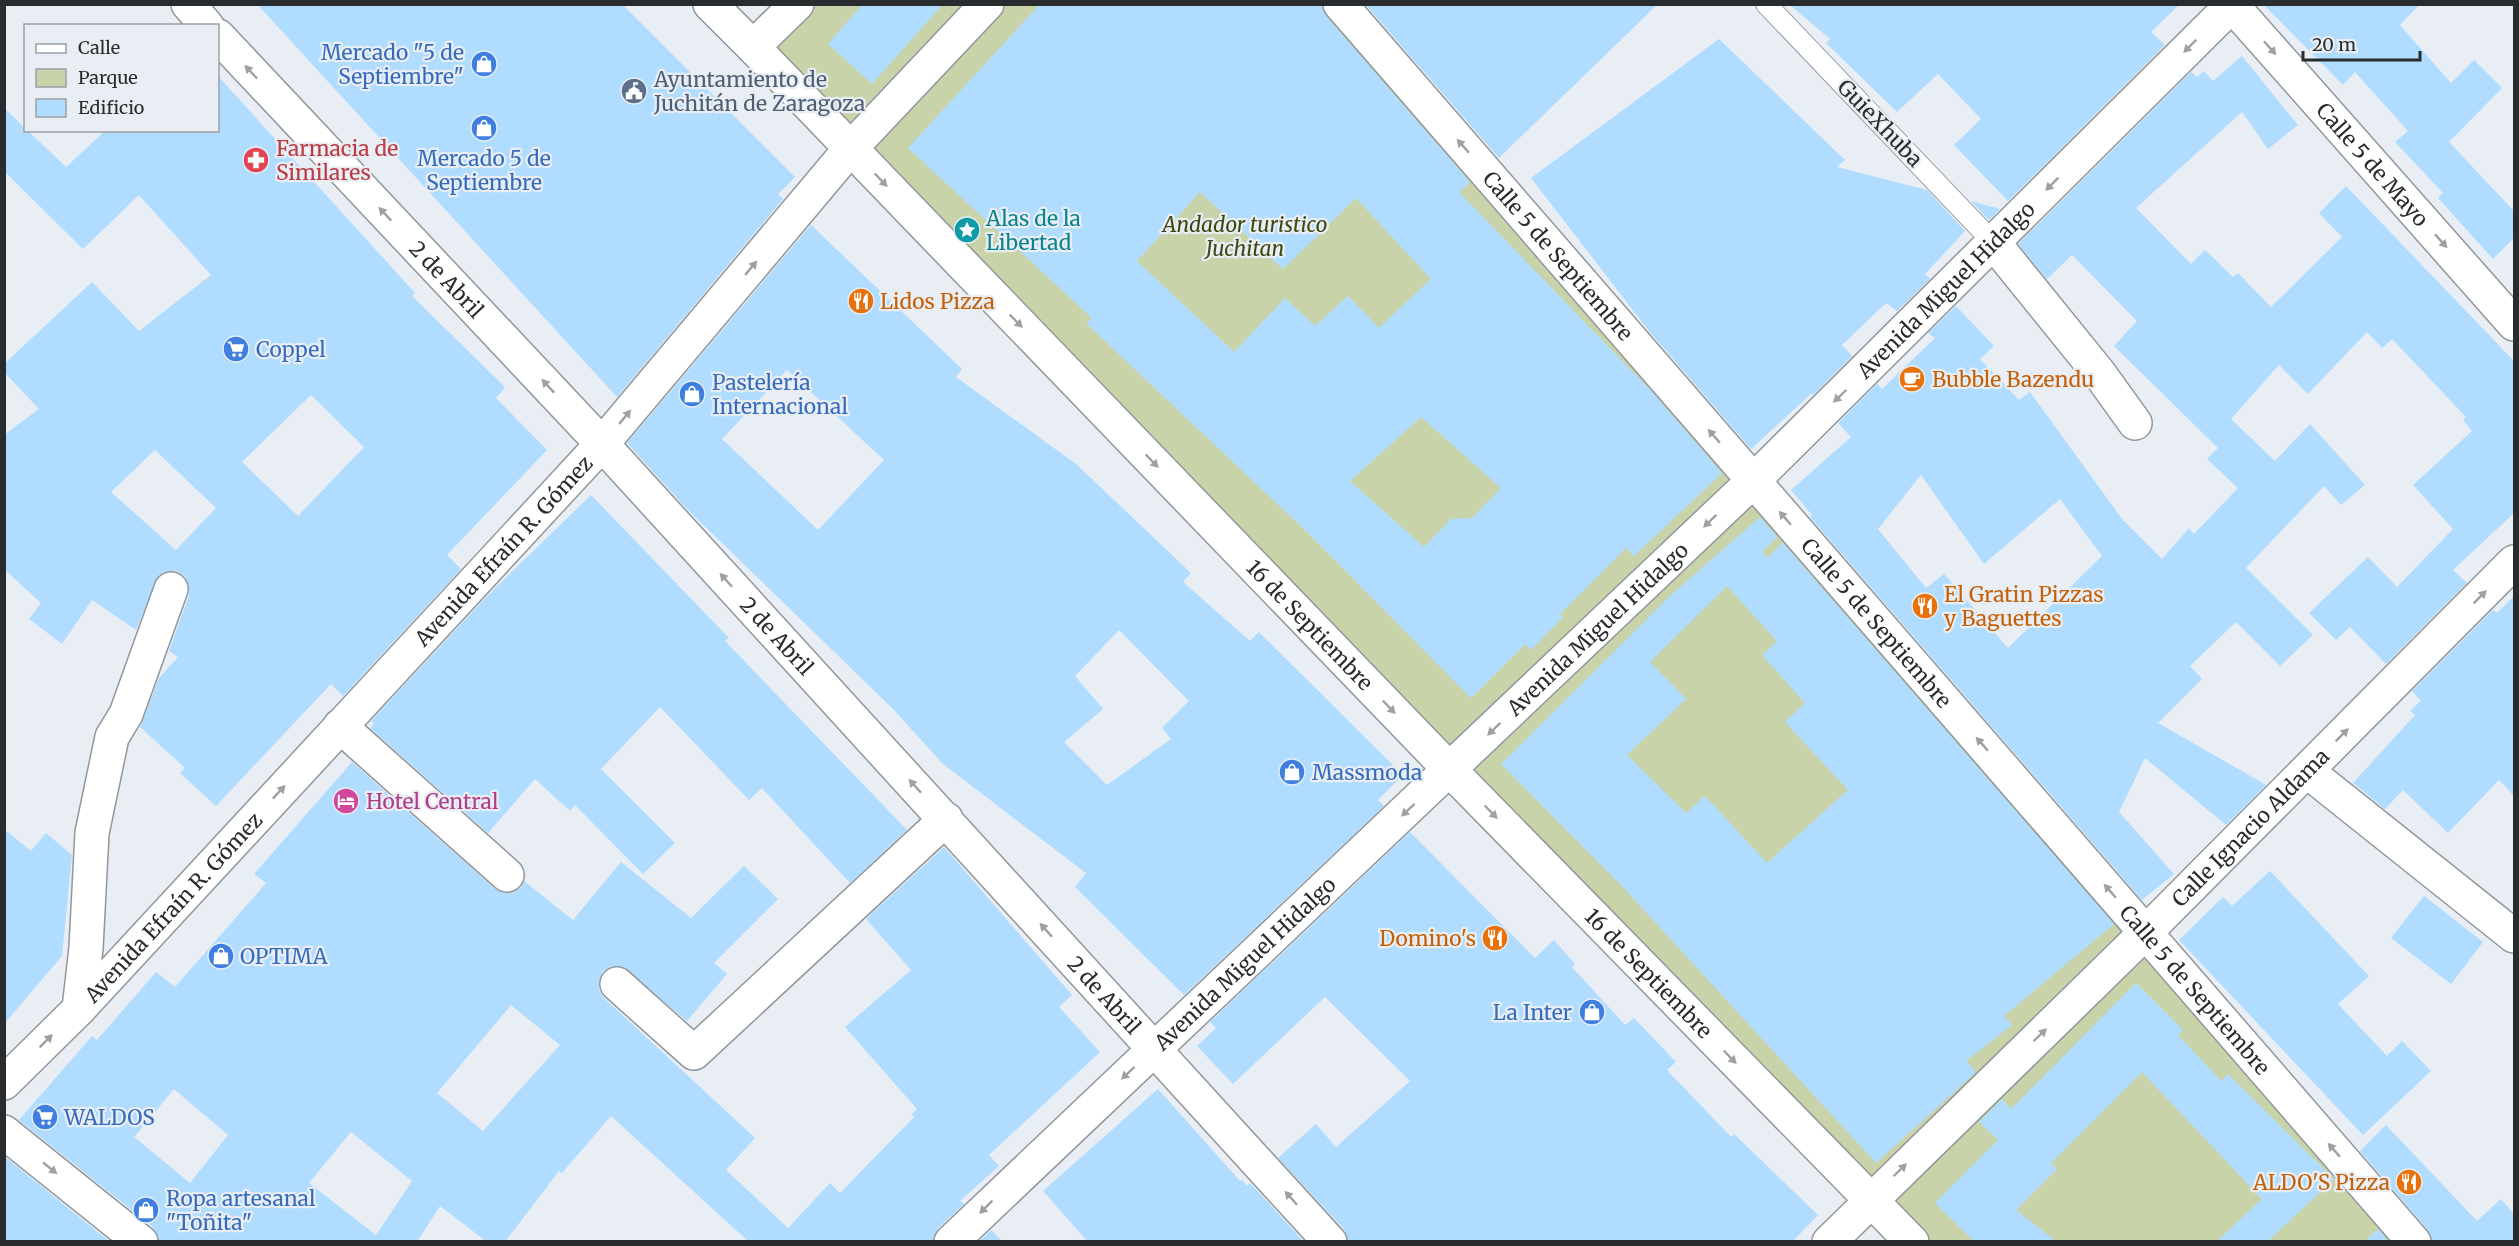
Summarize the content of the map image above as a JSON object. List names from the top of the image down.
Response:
{
  "streets": {
    "street": [
      "Calle 5 de Mayo",
      "Calle 5 de Septiembre",
      "2 de Abril",
      "Avenida Miguel Hidalgo",
      "Avenida Efraín R. Gómez",
      "16 de Septiembre",
      "Calle Ignacio Aldama"
    ],
    "lane": ["GuieXhuba"]
  },
  "crossings": [
    ["GuieXhuba", "Avenida Miguel Hidalgo"],
    ["Calle 5 de Mayo", "Avenida Miguel Hidalgo"],
    ["Calle 5 de Septiembre", "Avenida Miguel Hidalgo"],
    ["Calle 5 de Septiembre", "Calle Ignacio Aldama"],
    ["2 de Abril", "Avenida Miguel Hidalgo"],
    ["2 de Abril", "Avenida Efraín R. Gómez"],
    ["Avenida Miguel Hidalgo", "16 de Septiembre"],
    ["Avenida Efraín R. Gómez", "16 de Septiembre"],
    ["16 de Septiembre", "Calle Ignacio Aldama"]
  ],
  "one_way": [
    "Calle 5 de Mayo",
    "Calle 5 de Septiembre",
    "2 de Abril",
    "Avenida Miguel Hidalgo",
    "Avenida Efraín R. Gómez",
    "16 de Septiembre",
    "Calle Ignacio Aldama"
  ],
  "parks": ["Andador turistico Juchitan"],
  "places": {
    "shop": [
      "Mercado \"5 de Septiembre\"",
      "Mercado 5 de Septiembre",
      "Pastelería Internacional",
      "Massmoda",
      "OPTIMA",
      "La Inter",
      "Ropa artesanal \"Toñita\""
    ],
    "public building": ["Ayuntamiento de Juchitán de Zaragoza"],
    "pharmacy": ["Farmacia de Similares"],
    "place": ["Alas de la Libertad"],
    "restaurant": [
      "Lidos Pizza",
      "El Gratin Pizzas y Baguettes",
      "Domino's",
      "ALDO'S Pizza"
    ],
    "supermarket": ["Coppel", "WALDOS"],
    "cafe": ["Bubble Bazendu"],
    "hotel": ["Hotel Central"]
  },
  "legend": ["Calle", "Parque", "Edificio"],
  "scale_bar": "20 m"
}
